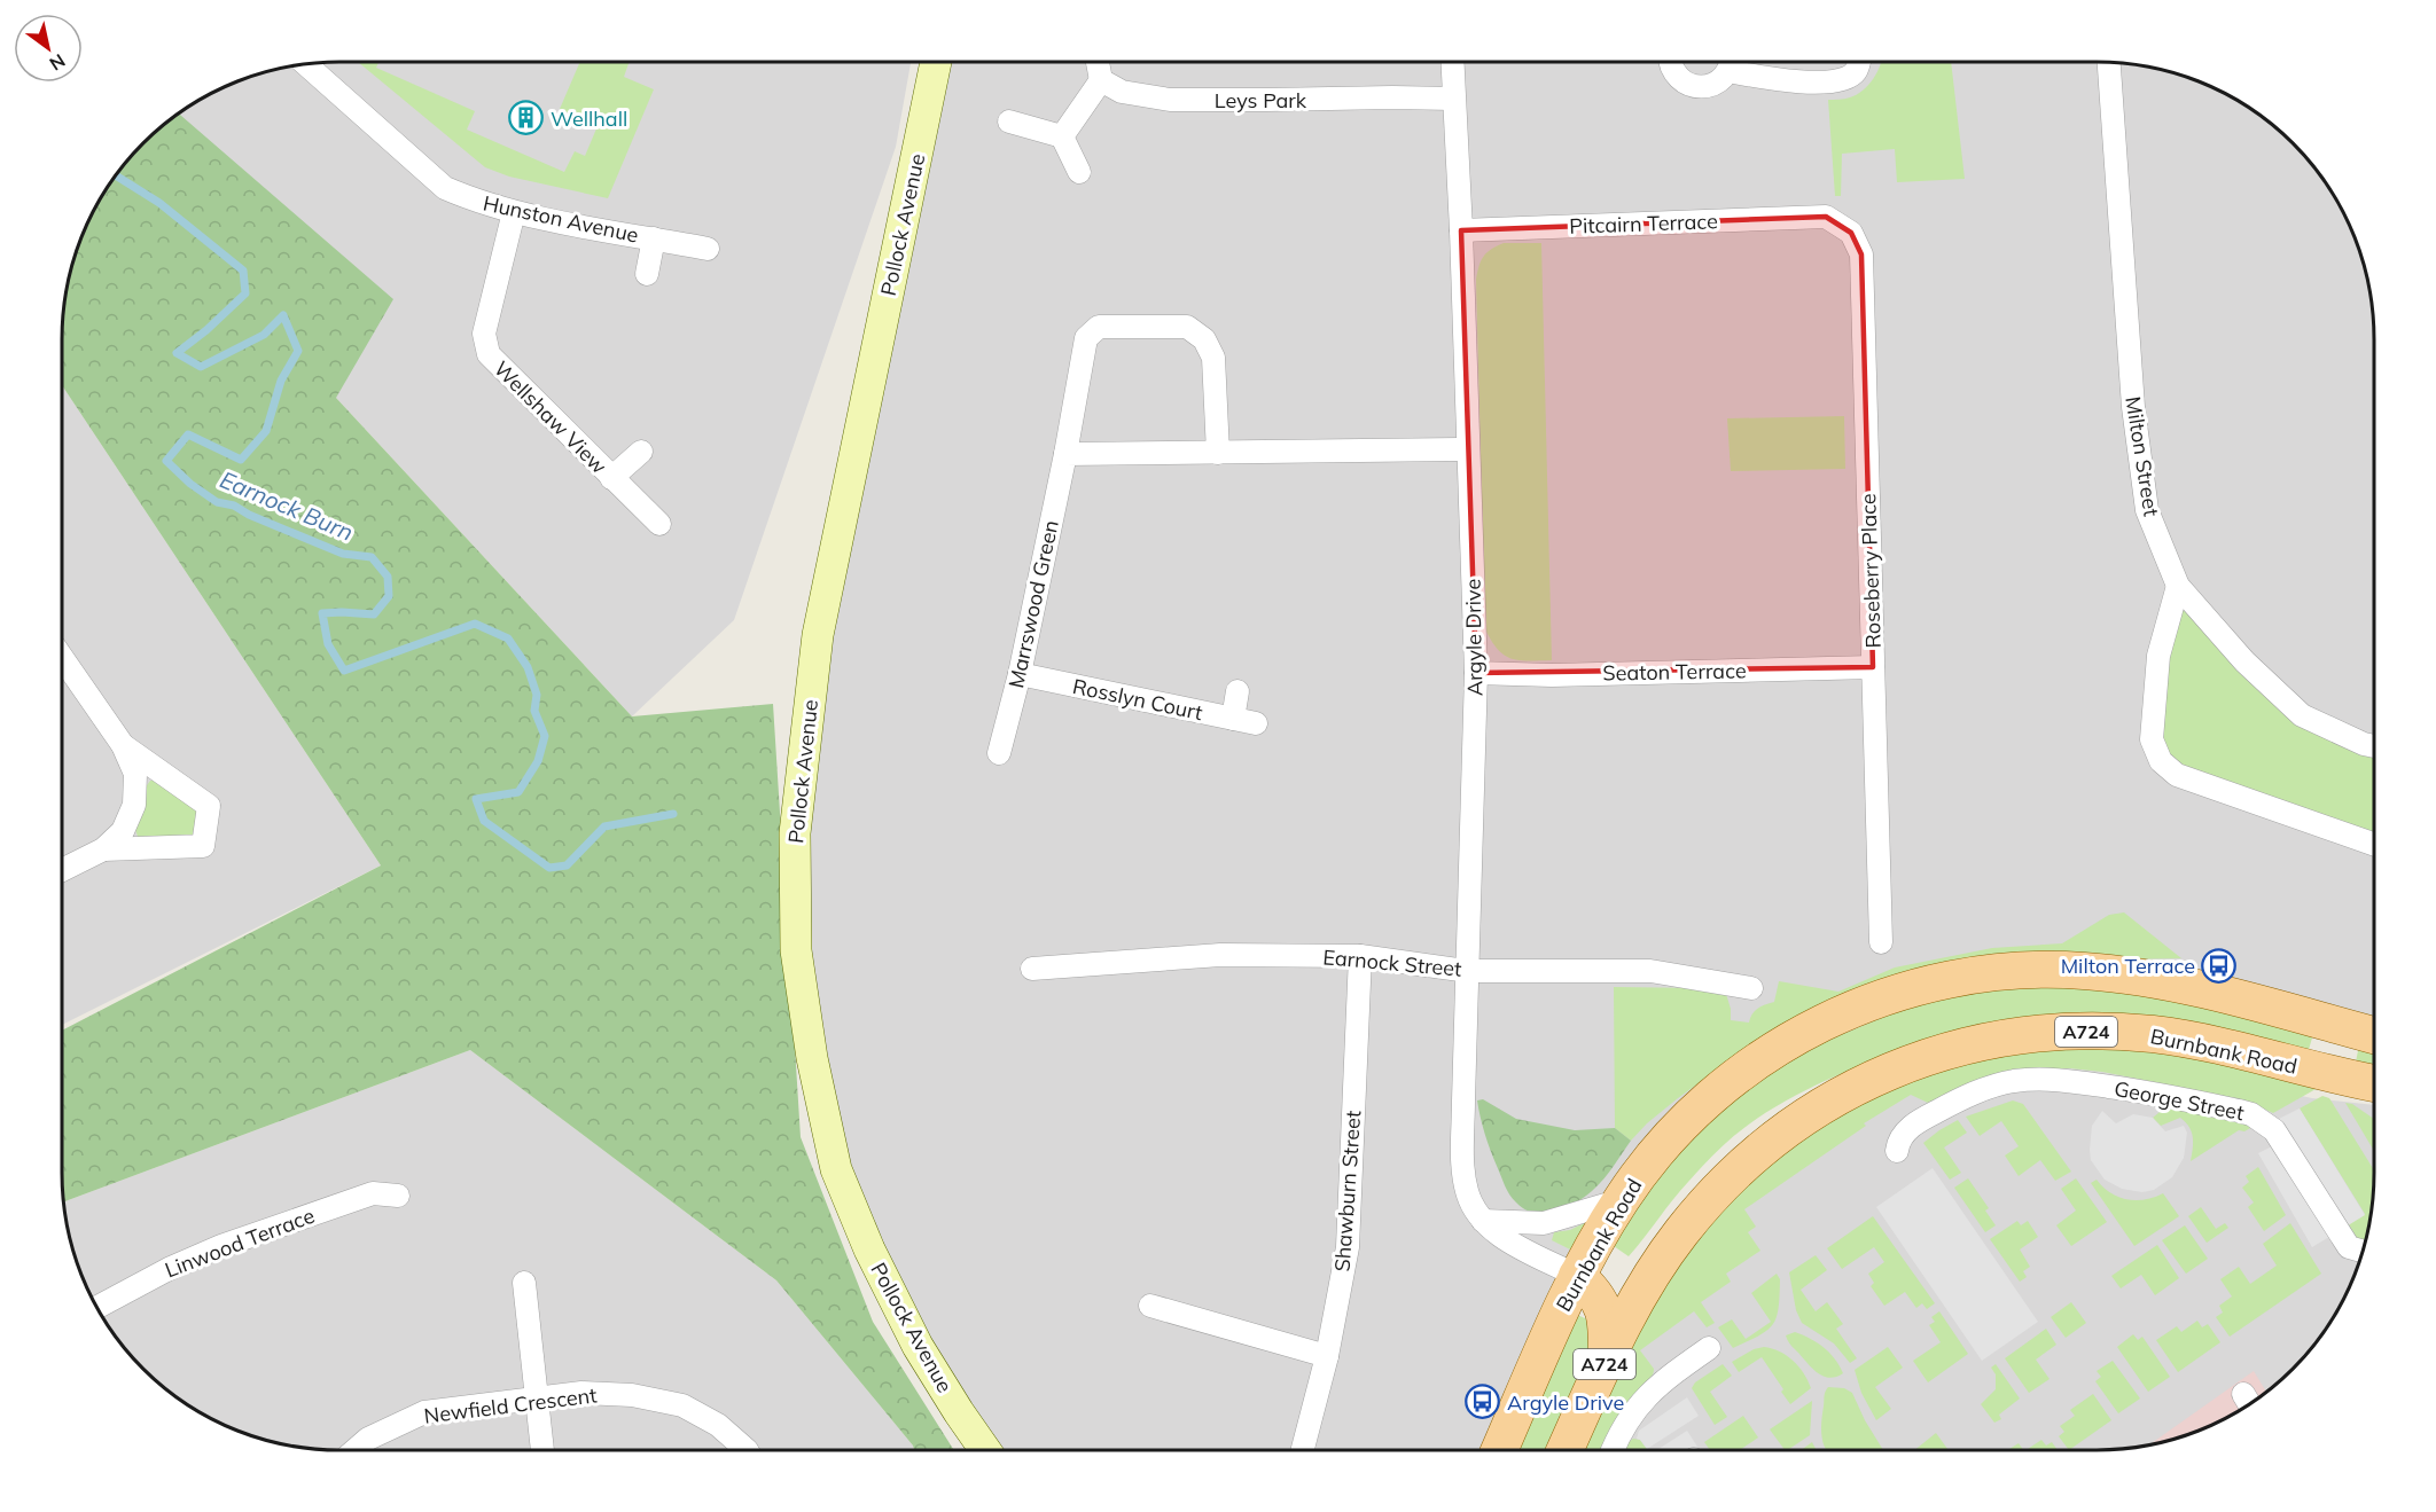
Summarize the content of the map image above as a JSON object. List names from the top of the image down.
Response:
{
  "streets": {
    "main road": ["A724", "Burnbank Road"],
    "street": [
      "Leys Park",
      "Hunston Avenue",
      "Pitcairn Terrace",
      "Pollock Avenue",
      "Wellshaw View",
      "Milton Street",
      "Roseberry Place",
      "Marrswood Green",
      "Argyle Drive",
      "Seaton Terrace",
      "Rosslyn Court",
      "Earnock Street",
      "George Street",
      "Shawburn Street",
      "Linwood Terrace",
      "Newfield Crescent"
    ]
  },
  "crossings": [
    ["Leys Park", "Argyle Drive"],
    ["Hunston Avenue", "Wellshaw View"],
    ["Pitcairn Terrace", "Roseberry Place"],
    ["Pitcairn Terrace", "Argyle Drive"],
    ["Roseberry Place", "Seaton Terrace"],
    ["Marrswood Green", "Rosslyn Court"],
    ["Argyle Drive", "Seaton Terrace"],
    ["Argyle Drive", "Earnock Street"],
    ["Argyle Drive", "A724"],
    ["Argyle Drive", "Burnbank Road"],
    ["Earnock Street", "Shawburn Street"],
    ["A724", "Burnbank Road"]
  ],
  "water": ["Earnock Burn"],
  "places": {
    "building": ["Wellhall"],
    "bus stop": ["Milton Terrace", "Argyle Drive"]
  },
  "north": "bottom right"
}
